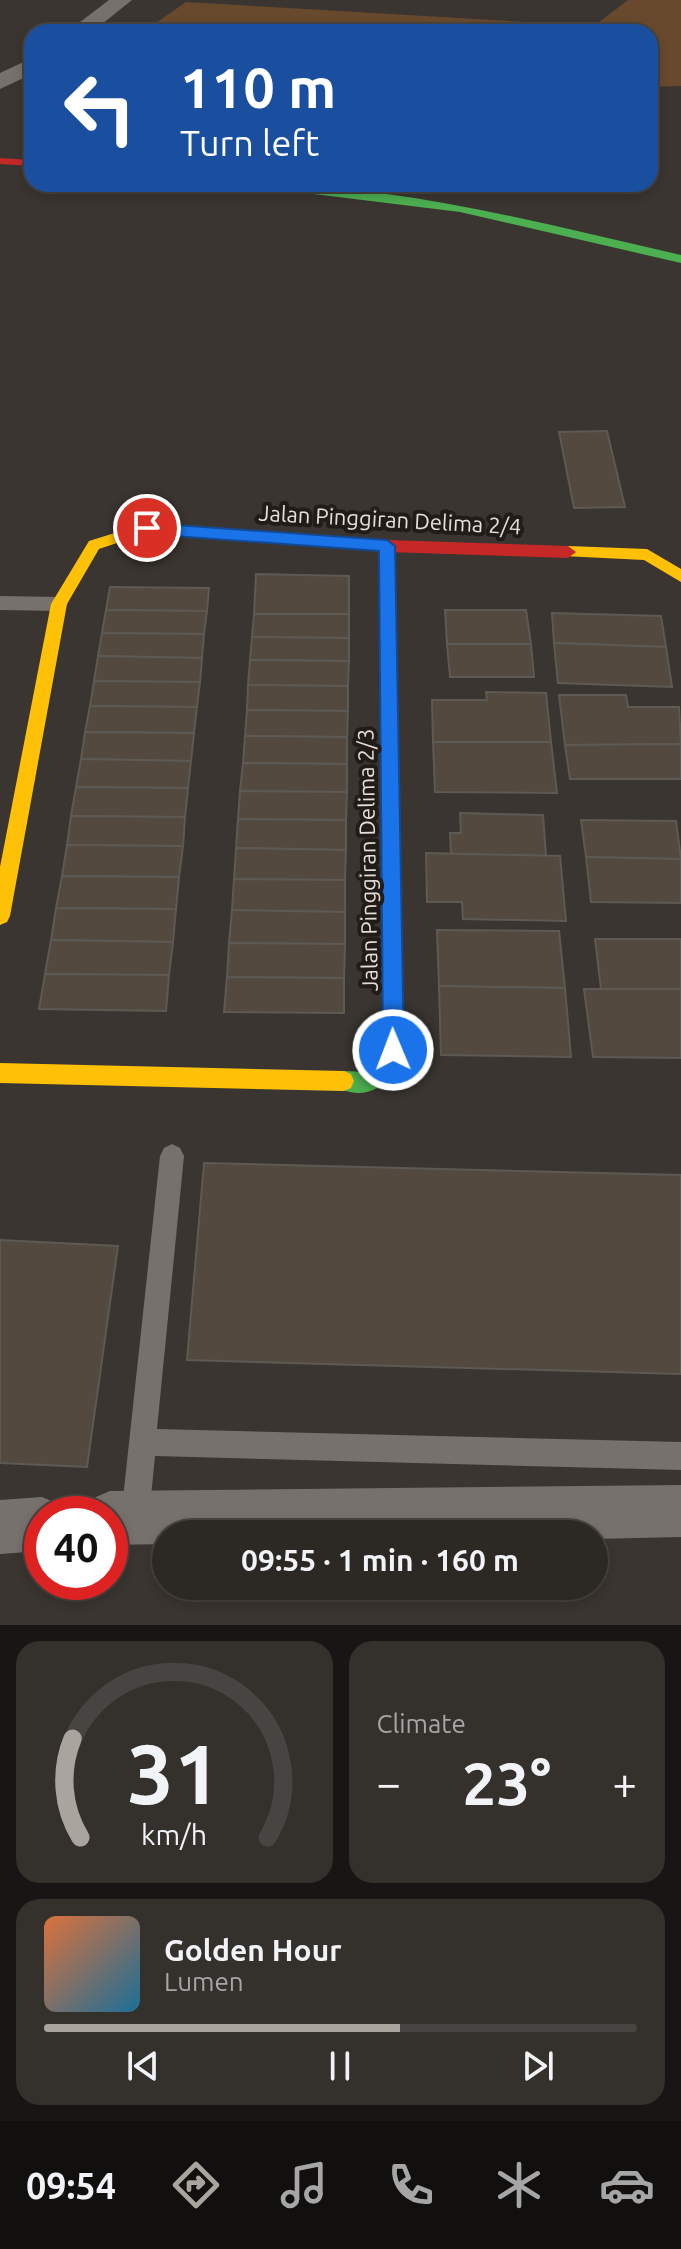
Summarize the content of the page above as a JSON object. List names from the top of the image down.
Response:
{
  "streets": {
    "main road": ["Jalan Pinggiran Delima 2/4", "Jalan Pinggiran Delima 2/3"]
  },
  "crossings": [
    ["Jalan Pinggiran Delima 2/4", "Jalan Pinggiran Delima 2/3"]
  ],
  "page": {
    "turn": ["110 m", "Turn left"],
    "limit": "40",
    "trip": "09:55 · 1 min · 160 m",
    "tile": "Climate",
    "heat": ["−", "23°", "+"],
    "song": ["Golden Hour", "Lumen"],
    "tabs": "09:54",
    "gauge": ["31", "km/h"]
  }
}
